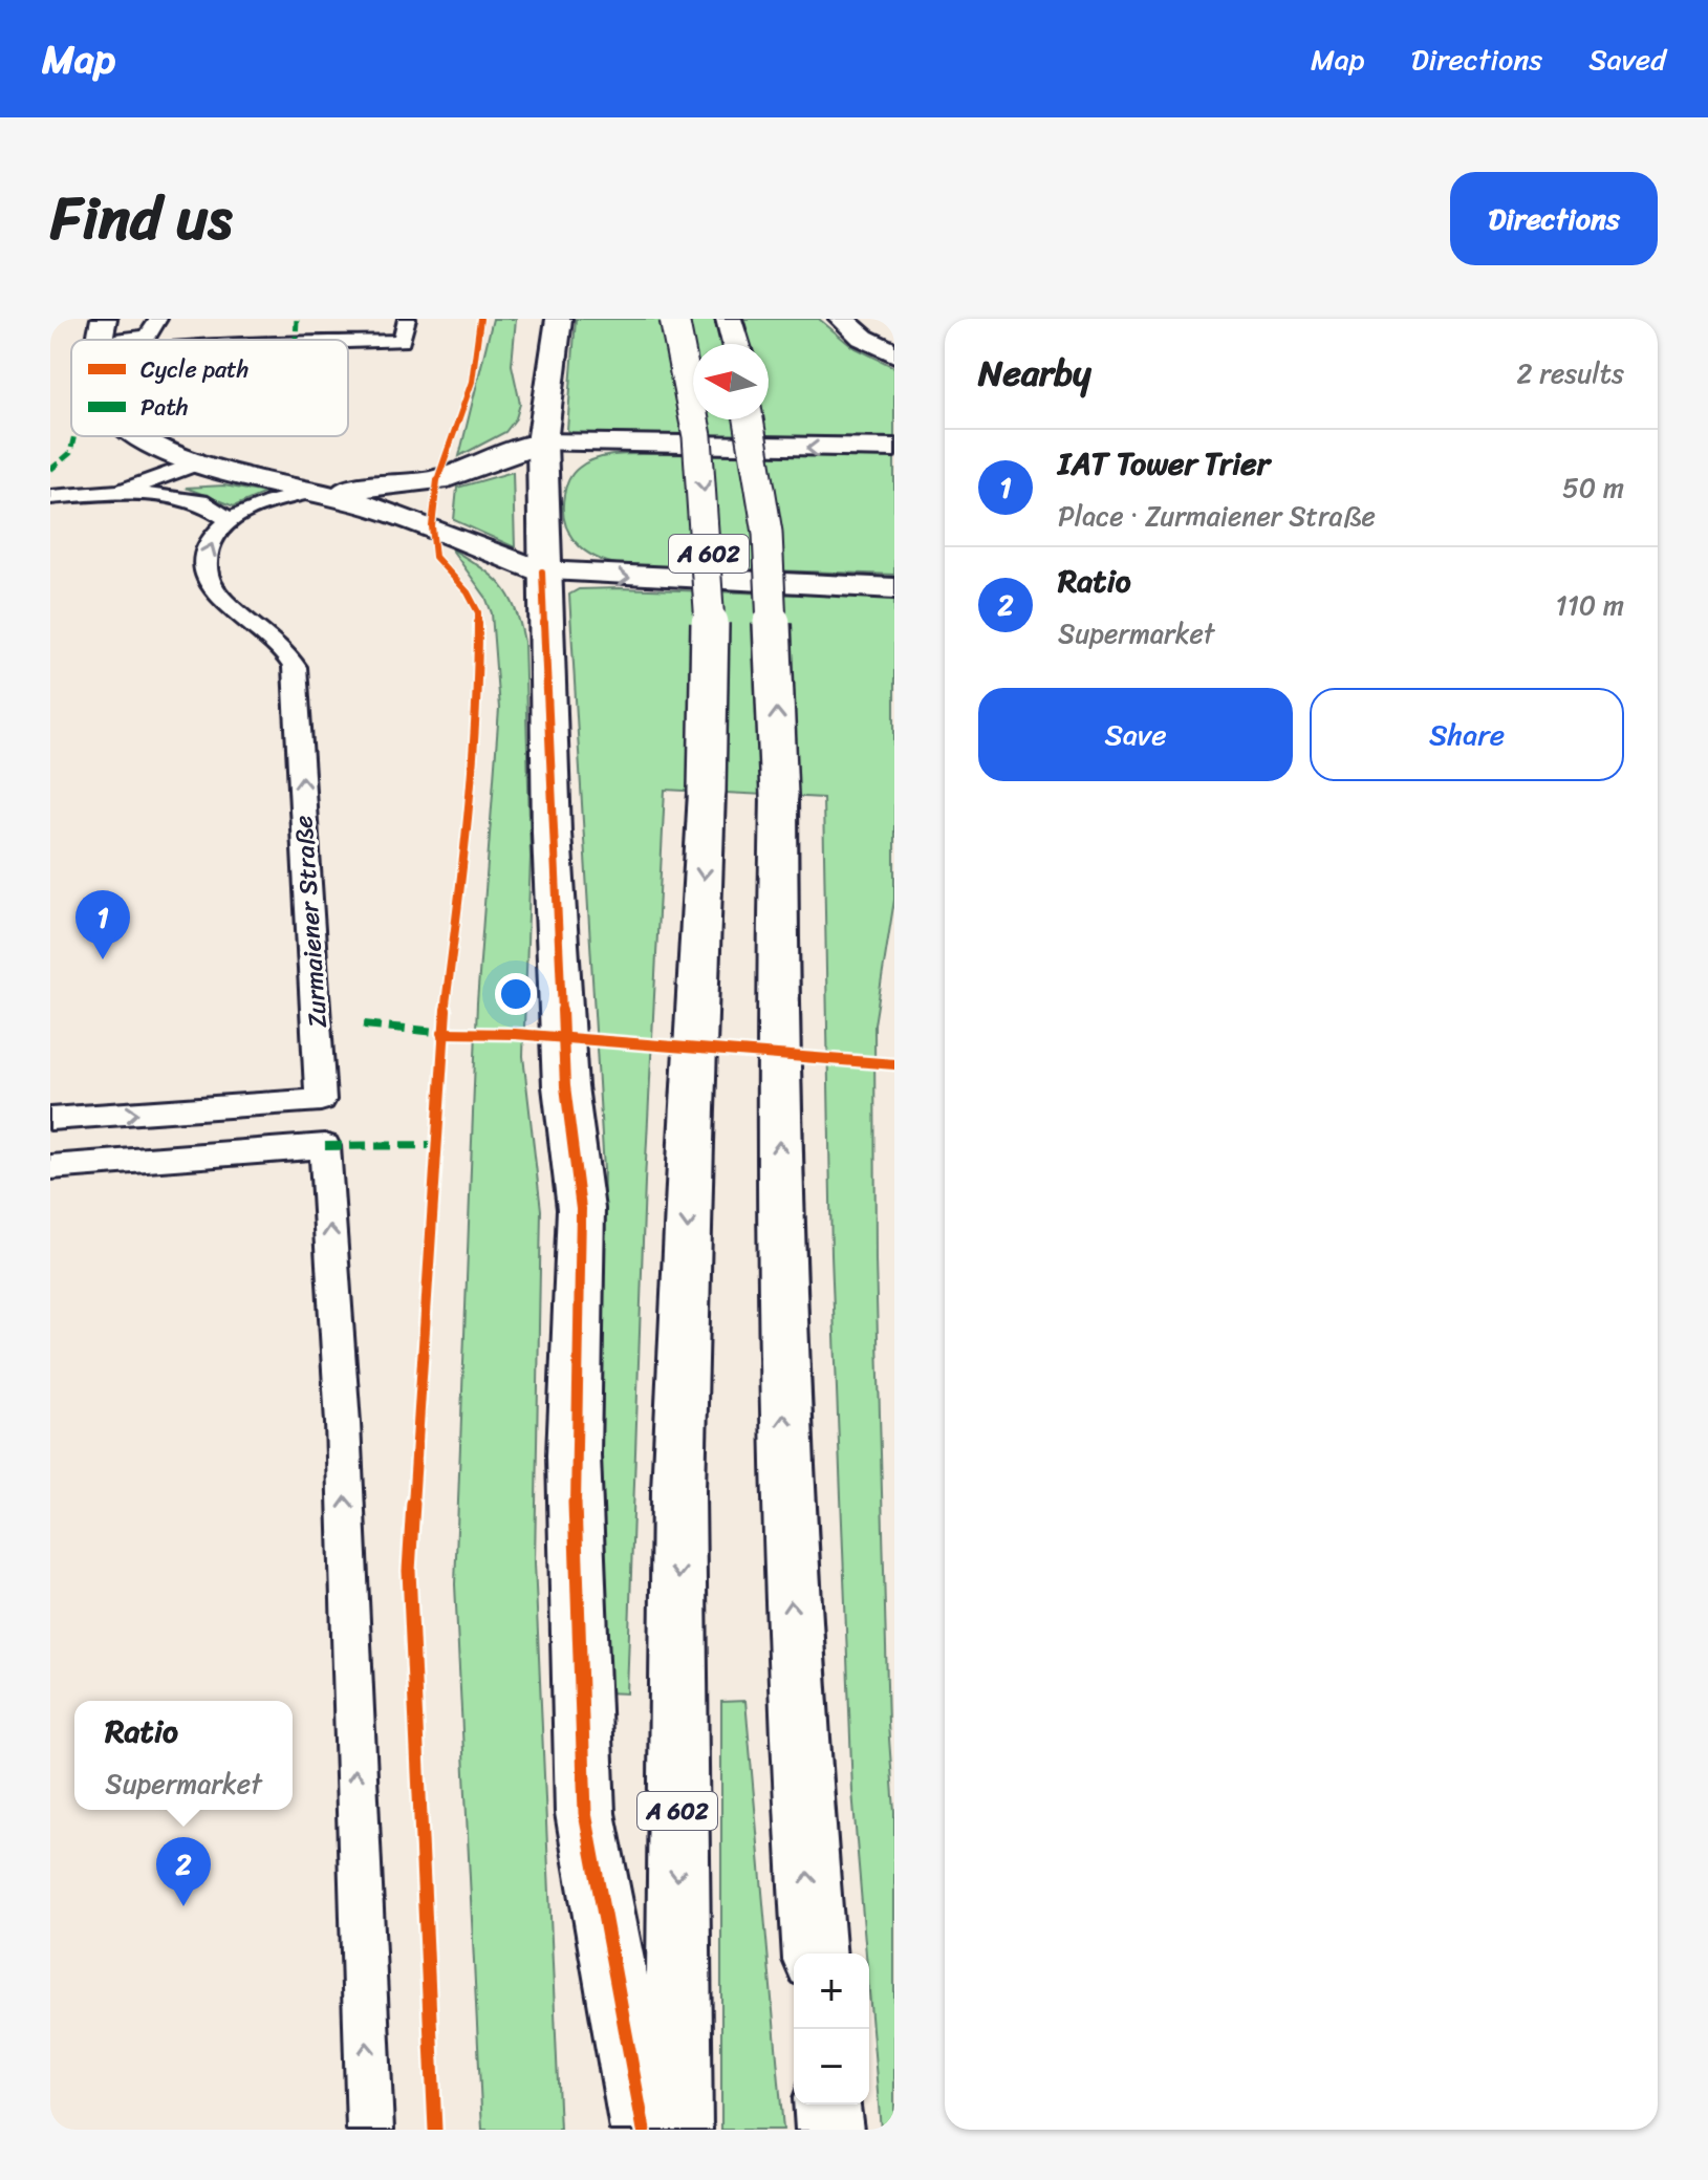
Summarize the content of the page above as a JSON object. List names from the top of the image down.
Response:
{
  "streets": {
    "main road": ["A 602"],
    "lane": ["Zurmaiener Straße"]
  },
  "legend": ["Cycle path", "Path"],
  "north": "left",
  "page": {
    "header": "Map",
    "nav": ["Map", "Directions", "Saved"],
    "title": "Find us",
    "buttons": [
      "Directions",
      ["Save", "Share"]
    ],
    "heading": ["Nearby", "2 results"],
    "list": [
      {
        "mark": "1",
        "name": "IAT Tower Trier",
        "note": "Place · Zurmaiener Straße",
        "value": "50 m"
      },
      {
        "mark": "2",
        "name": "Ratio",
        "note": "Supermarket",
        "value": "110 m"
      }
    ],
    "pins": ["1", "2"],
    "popup": ["Ratio", "Supermarket"],
    "map_buttons": ["+", "−"]
  }
}
